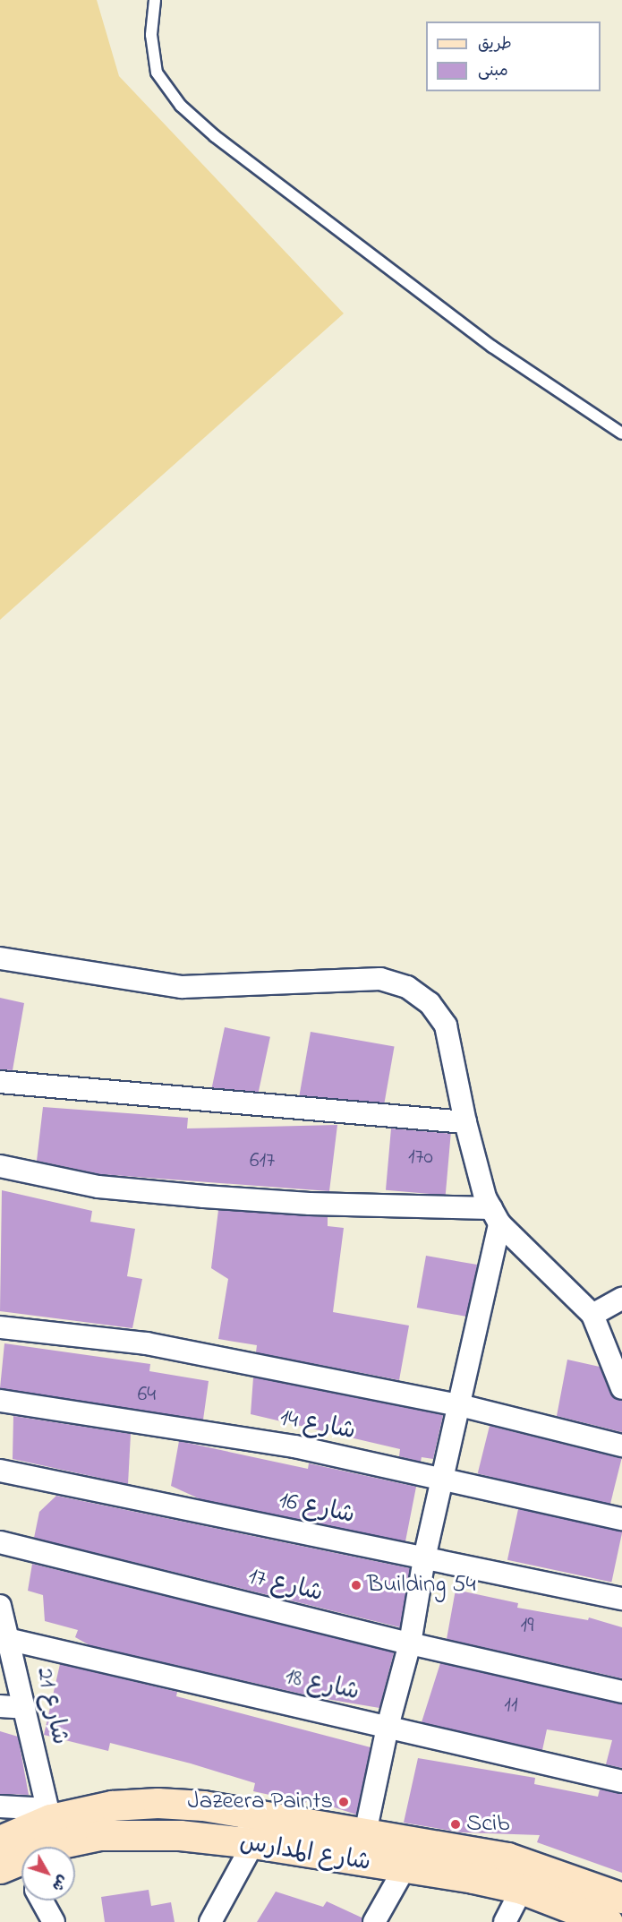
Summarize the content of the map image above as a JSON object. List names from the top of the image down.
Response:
{
  "streets": {
    "street": [
      "شارع 14",
      "شارع 16",
      "شارع 17",
      "شارع 18",
      "شارع 21",
      "شارع المدارس"
    ]
  },
  "crossings": [
    ["شارع 18", "شارع 21"],
    ["شارع 21", "شارع المدارس"]
  ],
  "places": ["Building 54", "Jazeera Paints", "Scib"],
  "house_numbers": [
    "170",
    "617",
    "64",
    "19",
    "11"
  ],
  "legend": ["طريق", "مبنى"],
  "north": "bottom right"
}
